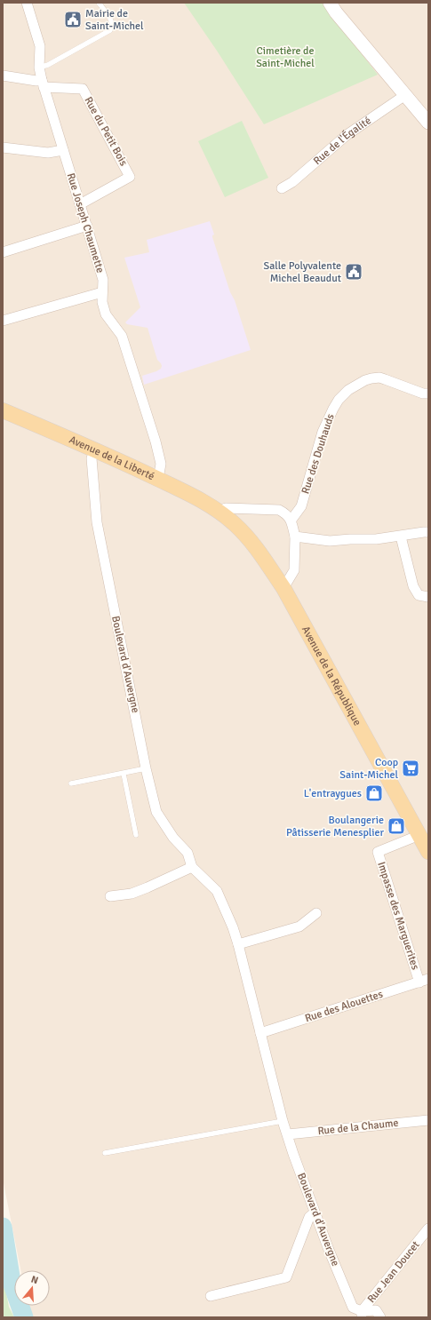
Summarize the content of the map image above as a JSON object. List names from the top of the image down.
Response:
{
  "streets": {
    "main road": ["Avenue de la Liberté", "Avenue de la République"],
    "street": [
      "Rue du Petit Bois",
      "Rue de l'Égalité",
      "Rue Joseph Chaumette",
      "Rue des Douhauds",
      "Boulevard d'Auvergne",
      "Impasse des Marguerites",
      "Rue des Alouettes",
      "Rue de la Chaume",
      "Rue Jean Doucet"
    ]
  },
  "crossings": [
    ["Rue du Petit Bois", "Rue Joseph Chaumette"],
    ["Rue Joseph Chaumette", "Avenue de la Liberté"],
    ["Avenue de la Liberté", "Boulevard d'Auvergne"],
    ["Avenue de la Liberté", "Avenue de la République"],
    ["Boulevard d'Auvergne", "Rue des Alouettes"],
    ["Boulevard d'Auvergne", "Rue de la Chaume"],
    ["Boulevard d'Auvergne", "Rue Jean Doucet"],
    ["Avenue de la République", "Impasse des Marguerites"],
    ["Impasse des Marguerites", "Rue des Alouettes"]
  ],
  "parks": ["Cimetière de Saint-Michel"],
  "places": {
    "public building": ["Mairie de Saint-Michel", "Salle Polyvalente Michel Beaudut"],
    "supermarket": ["Coop Saint-Michel"],
    "shop": ["L'entraygues", "Boulangerie Pâtisserie Menesplier"]
  },
  "north": "top"
}
